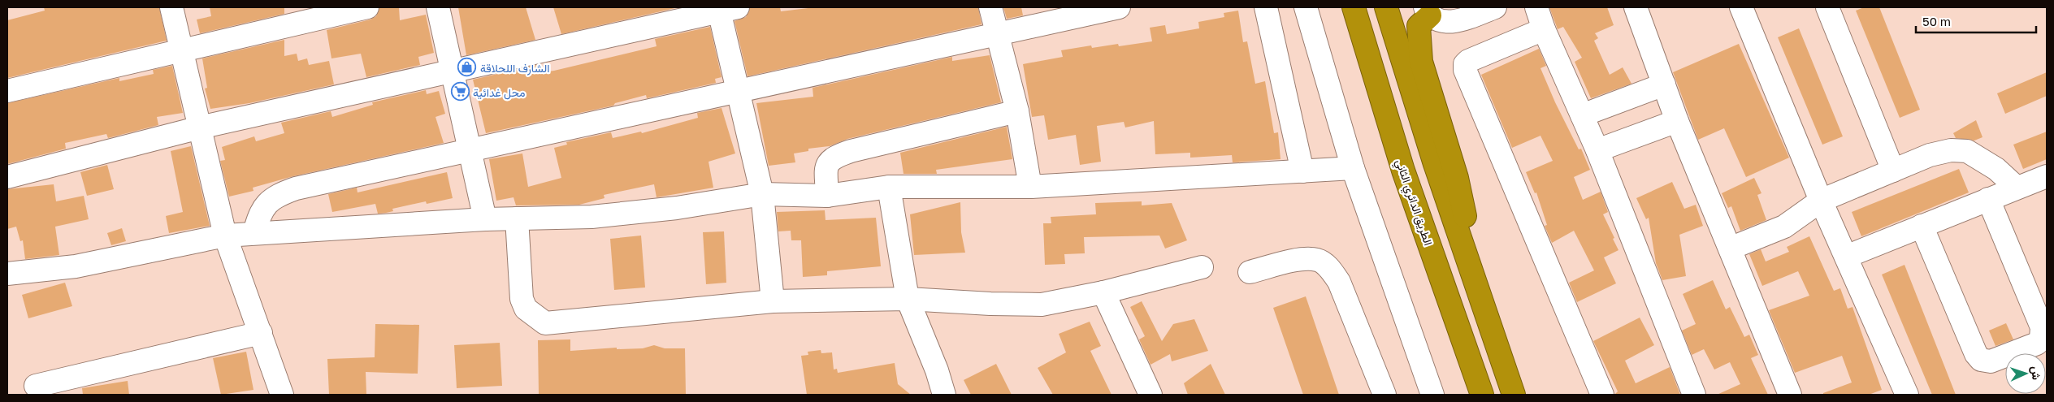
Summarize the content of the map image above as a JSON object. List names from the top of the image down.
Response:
{
  "streets": {
    "highway": ["الطريق الدائري الثاني"]
  },
  "places": {
    "shop": ["الشارف اللحلاقة"],
    "supermarket": ["محل غدائية"]
  },
  "scale_bar": "50 m",
  "north": "right"
}
